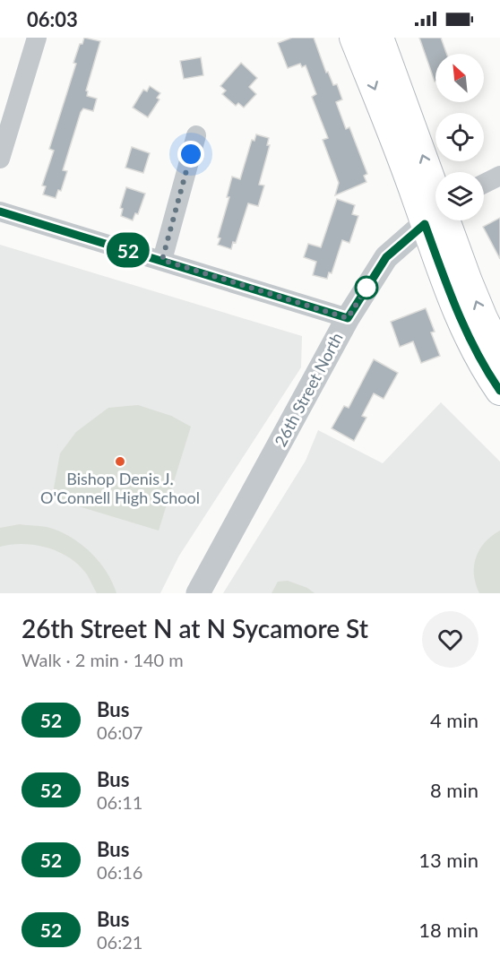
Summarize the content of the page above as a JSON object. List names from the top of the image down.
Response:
{
  "streets": {
    "street": ["26th Street North"]
  },
  "places": ["Bishop Denis J. O'Connell High School"],
  "lines": ["bus line 52"],
  "north": "top left",
  "page": {
    "status": "06:03",
    "on_map": "52",
    "heading": ["26th Street N at N Sycamore St", "Walk · 2 min · 140 m"],
    "list": [
      {
        "mark": "52",
        "name": "Bus",
        "note": "06:07",
        "value": "4 min"
      },
      {
        "mark": "52",
        "name": "Bus",
        "note": "06:11",
        "value": "8 min"
      },
      {
        "mark": "52",
        "name": "Bus",
        "note": "06:16",
        "value": "13 min"
      },
      {
        "mark": "52",
        "name": "Bus",
        "note": "06:21",
        "value": "18 min"
      }
    ]
  }
}
